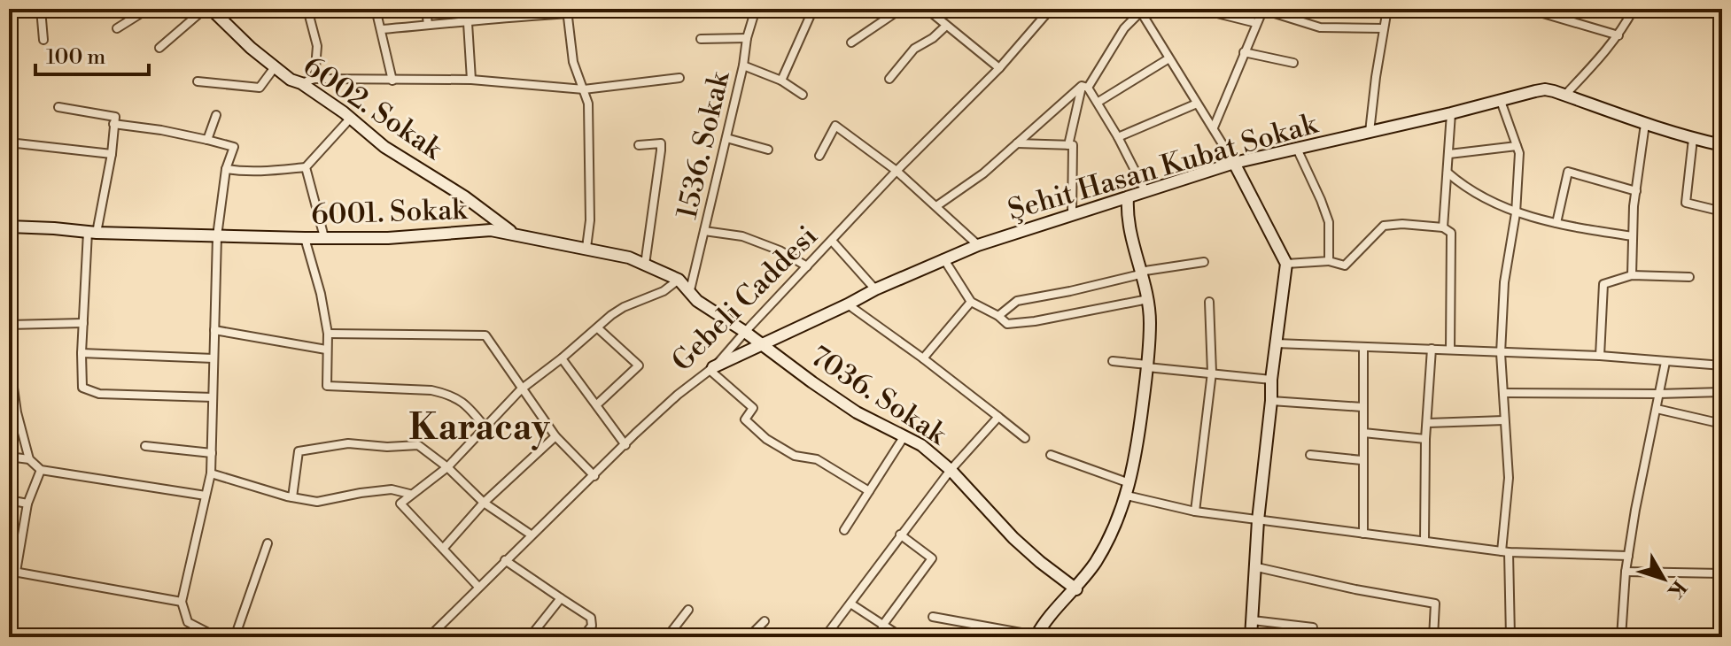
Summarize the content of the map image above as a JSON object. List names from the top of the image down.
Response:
{
  "streets": {
    "street": [
      "6002. Sokak",
      "1536. Sokak",
      "Şehit Hasan Kubat Sokak",
      "6001. Sokak",
      "Gebeli Caddesi",
      "7036. Sokak"
    ]
  },
  "crossings": [
    ["6002. Sokak", "6001. Sokak"],
    ["1536. Sokak", "6001. Sokak"],
    ["Şehit Hasan Kubat Sokak", "Gebeli Caddesi"],
    ["Şehit Hasan Kubat Sokak", "7036. Sokak"],
    ["6001. Sokak", "Gebeli Caddesi"],
    ["6001. Sokak", "7036. Sokak"],
    ["Gebeli Caddesi", "7036. Sokak"]
  ],
  "districts": ["Karacay"],
  "scale_bar": "100 m",
  "north": "bottom right"
}
